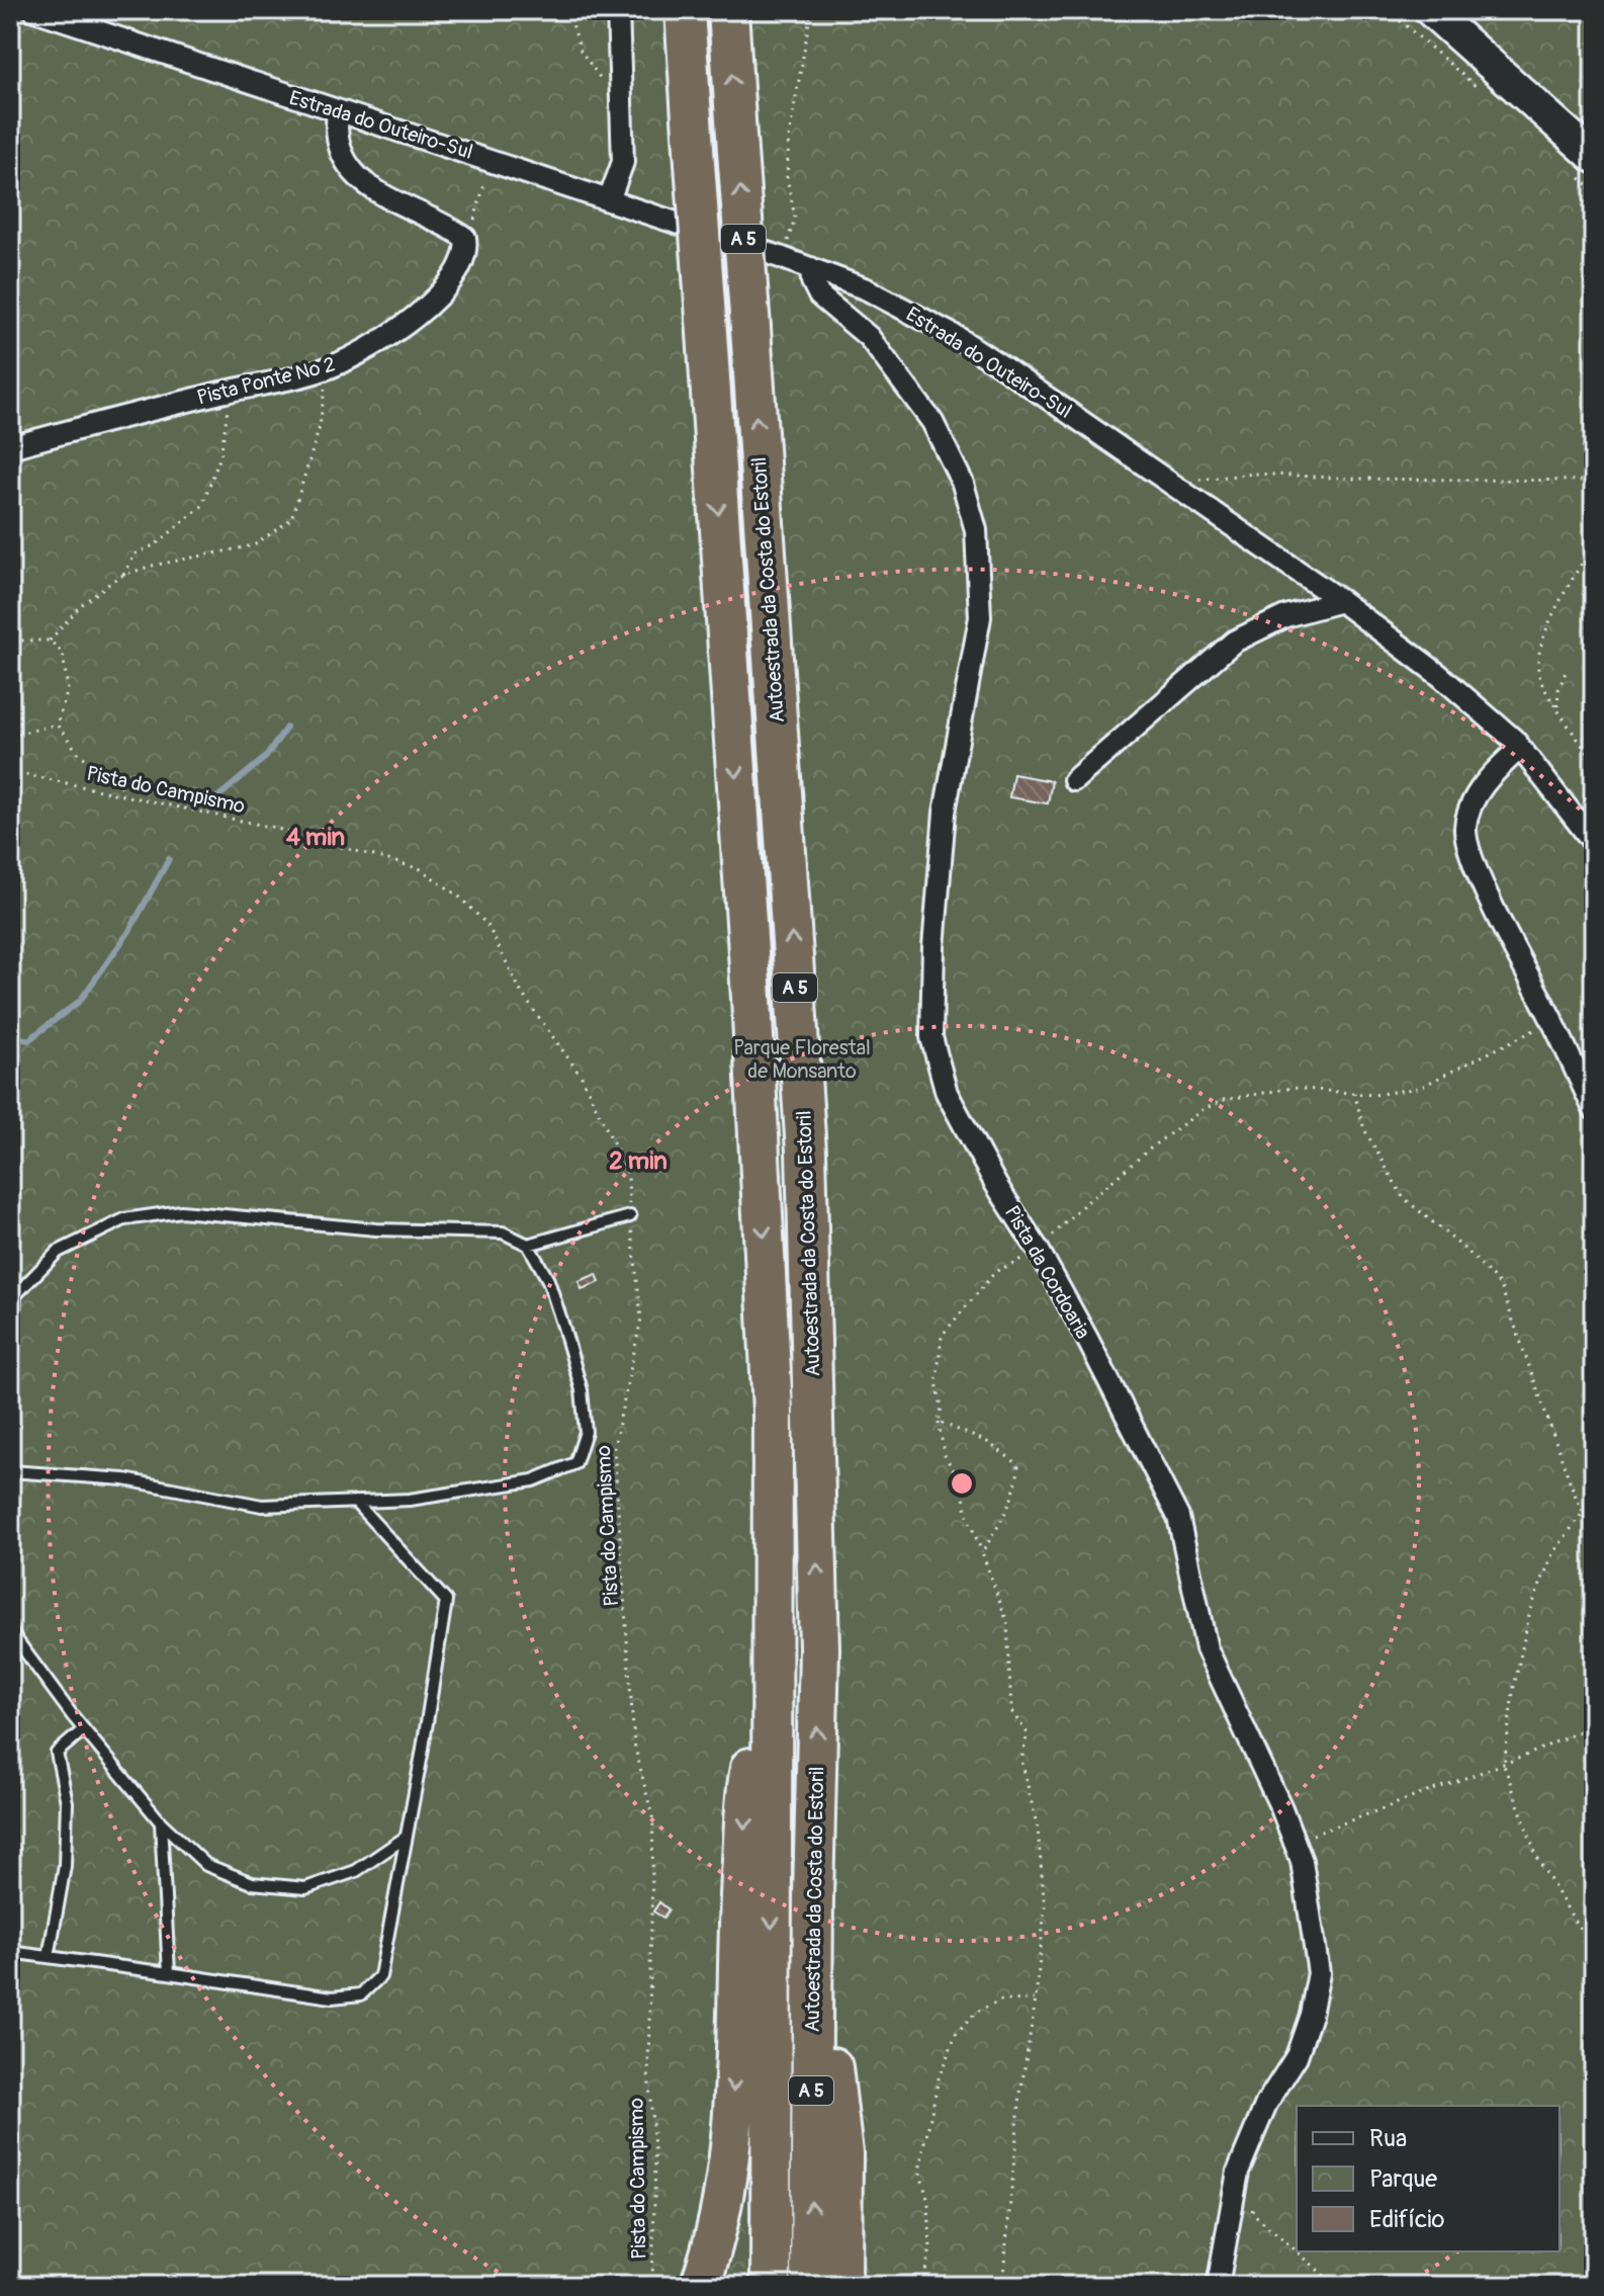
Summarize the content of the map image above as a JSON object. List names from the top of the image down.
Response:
{
  "streets": {
    "highway": ["A 5", "Autoestrada da Costa do Estoril"],
    "street": ["Estrada do Outeiro-Sul", "Pista Ponte Nº 2", "Pista da Cordoaria"],
    "path": ["Pista do Campismo"]
  },
  "crossings": [
    ["Estrada do Outeiro-Sul", "Pista da Cordoaria"]
  ],
  "parks": ["Parque Florestal de Monsanto"],
  "legend": ["Rua", "Parque", "Edifício"],
  "rings": ["4 min", "2 min"]
}
